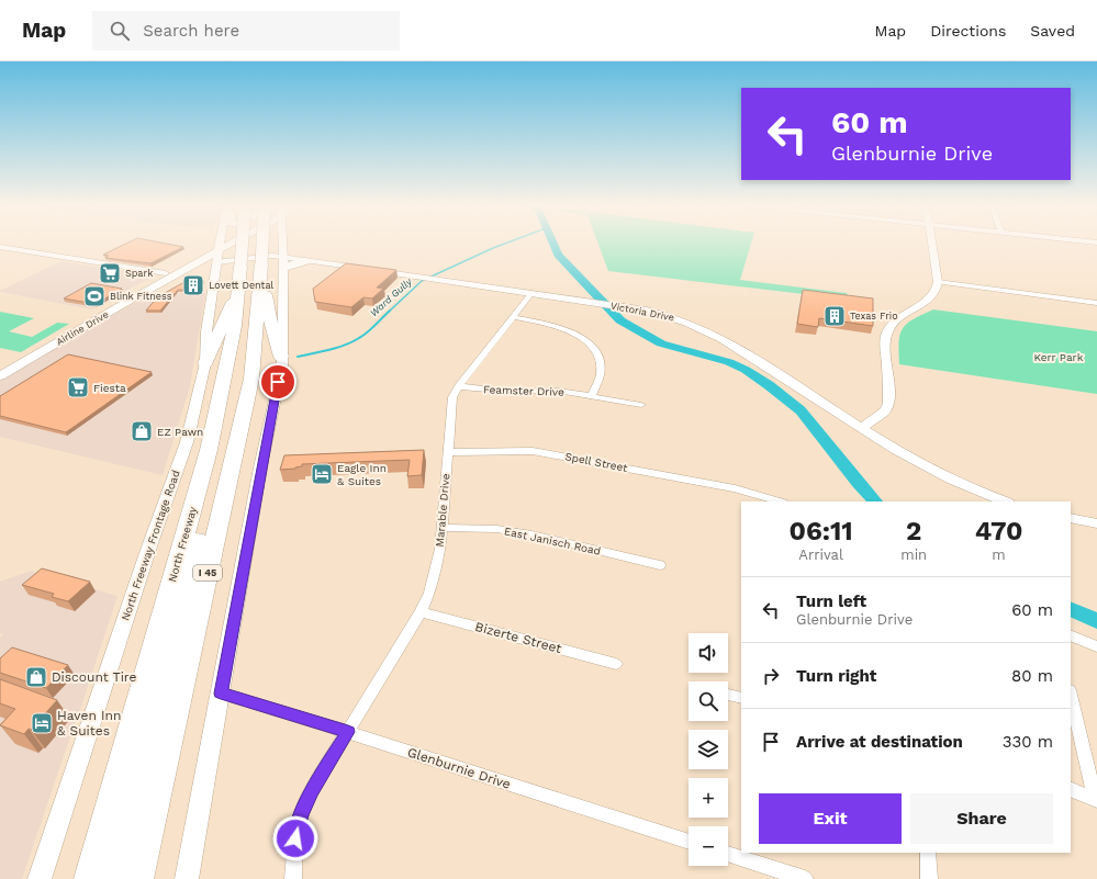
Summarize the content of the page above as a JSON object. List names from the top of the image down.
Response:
{
  "streets": {
    "highway": ["North Freeway", "I 45"],
    "main road": ["Airline Drive", "North Freeway Frontage Road"],
    "street": [
      "Victoria Drive",
      "Feamster Drive",
      "Spell Street",
      "Marable Drive",
      "East Janisch Road",
      "Bizerte Street",
      "Glenburnie Drive"
    ]
  },
  "crossings": [
    ["Victoria Drive", "Marable Drive"],
    ["Airline Drive", "North Freeway Frontage Road"],
    ["Feamster Drive", "Marable Drive"],
    ["Spell Street", "Marable Drive"],
    ["Marable Drive", "East Janisch Road"],
    ["Marable Drive", "Bizerte Street"],
    ["Marable Drive", "Glenburnie Drive"]
  ],
  "water": ["Ward Gully"],
  "parks": ["Kerr Park"],
  "places": {
    "supermarket": ["Spark", "Fiesta"],
    "building": ["Lovett Dental", "Texas Frio"],
    "sports": ["Blink Fitness"],
    "shop": ["EZ Pawn", "Discount Tire"],
    "hotel": ["Eagle Inn & Suites", "Haven Inn & Suites"]
  },
  "page": {
    "header": "Map",
    "search": "Search here",
    "nav": ["Map", "Directions", "Saved"],
    "turn": ["60 m", "Glenburnie Drive"],
    "eta": [
      "06:11",
      "Arrival",
      "2",
      "min",
      "470",
      "m"
    ],
    "list": [
      {
        "name": "Turn left",
        "note": "Glenburnie Drive",
        "value": "60 m"
      },
      {
        "name": "Turn right",
        "value": "80 m"
      },
      {
        "name": "Arrive at destination",
        "value": "330 m"
      }
    ],
    "map_buttons": ["+", "−"],
    "buttons": ["Exit", "Share"]
  }
}
